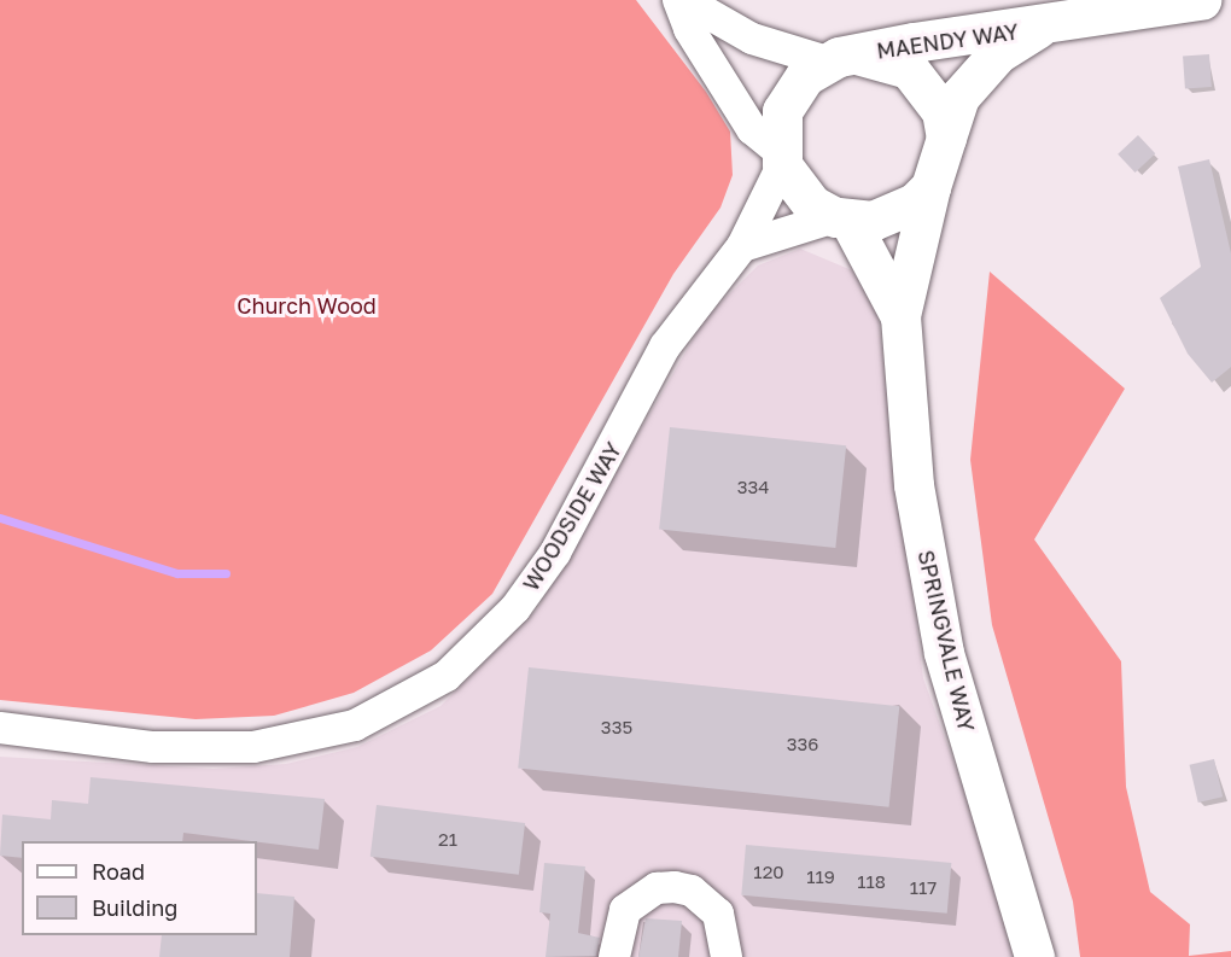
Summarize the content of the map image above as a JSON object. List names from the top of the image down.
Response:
{
  "streets": {
    "street": ["MAENDY WAY", "WOODSIDE WAY", "SPRINGVALE WAY"]
  },
  "crossings": [
    ["MAENDY WAY", "WOODSIDE WAY"],
    ["MAENDY WAY", "SPRINGVALE WAY"],
    ["WOODSIDE WAY", "SPRINGVALE WAY"]
  ],
  "parks": ["Church Wood"],
  "house_numbers": [
    "334",
    "335",
    "336",
    "21",
    "120",
    "119",
    "118",
    "117"
  ],
  "legend": ["Road", "Building"]
}
